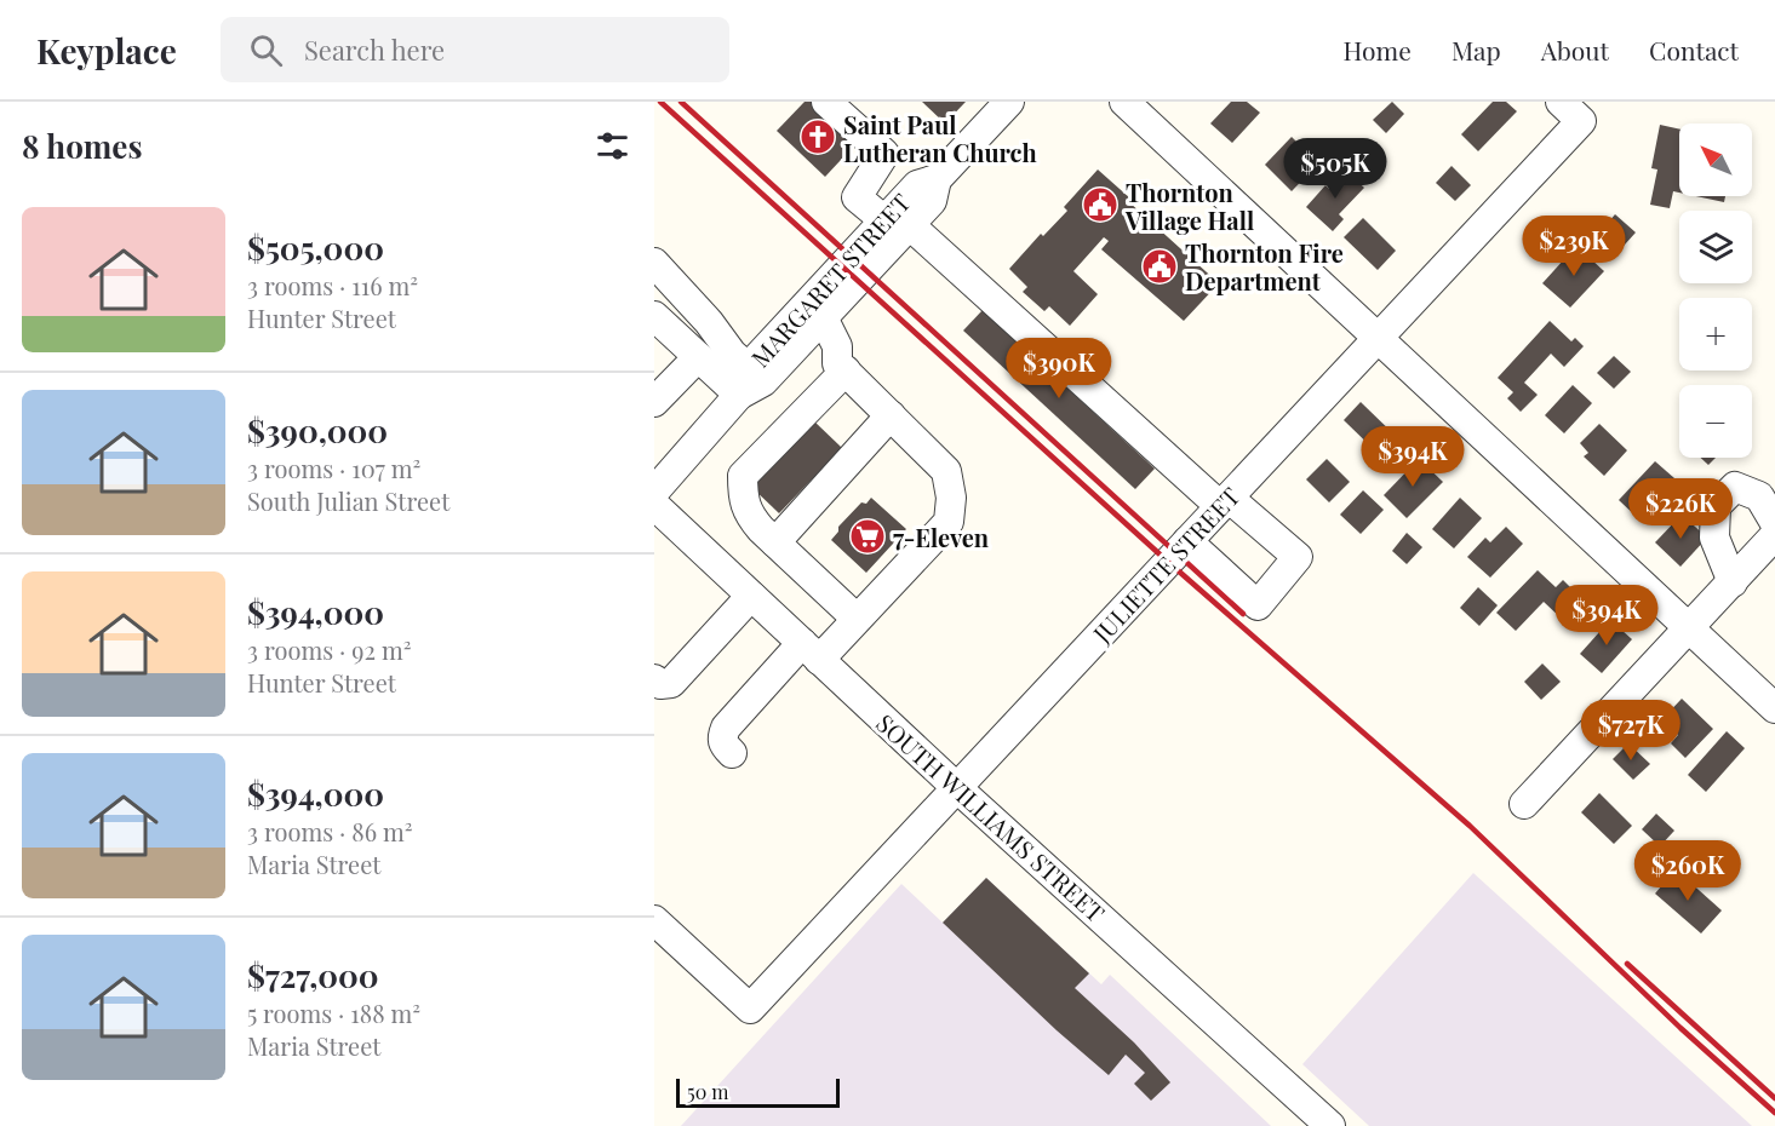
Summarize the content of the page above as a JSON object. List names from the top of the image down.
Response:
{
  "streets": {
    "street": ["MARGARET STREET", "JULIETTE STREET", "SOUTH WILLIAMS STREET"]
  },
  "crossings": [
    ["JULIETTE STREET", "SOUTH WILLIAMS STREET"]
  ],
  "places": {
    "church": ["Saint Paul Lutheran Church"],
    "public building": ["Thornton Village Hall", "Thornton Fire Department"],
    "supermarket": ["7-Eleven"]
  },
  "scale_bar": "50 m",
  "north": "top left",
  "page": {
    "header": "Keyplace",
    "search": "Search here",
    "nav": [
      "Home",
      "Map",
      "About",
      "Contact"
    ],
    "heading": "8 homes",
    "map_buttons": ["+", "−"],
    "price": [
      "$505K",
      "$239K",
      "$390K",
      "$394K",
      "$226K",
      "$394K",
      "$727K",
      "$260K"
    ],
    "list": [
      {
        "name": "$505,000",
        "note": "3 rooms · 116 m² · Hunter Street"
      },
      {
        "name": "$390,000",
        "note": "3 rooms · 107 m² · South Julian Street"
      },
      {
        "name": "$394,000",
        "note": "3 rooms · 92 m² · Hunter Street"
      },
      {
        "name": "$394,000",
        "note": "3 rooms · 86 m² · Maria Street"
      },
      {
        "name": "$727,000",
        "note": "5 rooms · 188 m² · Maria Street"
      }
    ],
    "scale": "50 m"
  }
}
